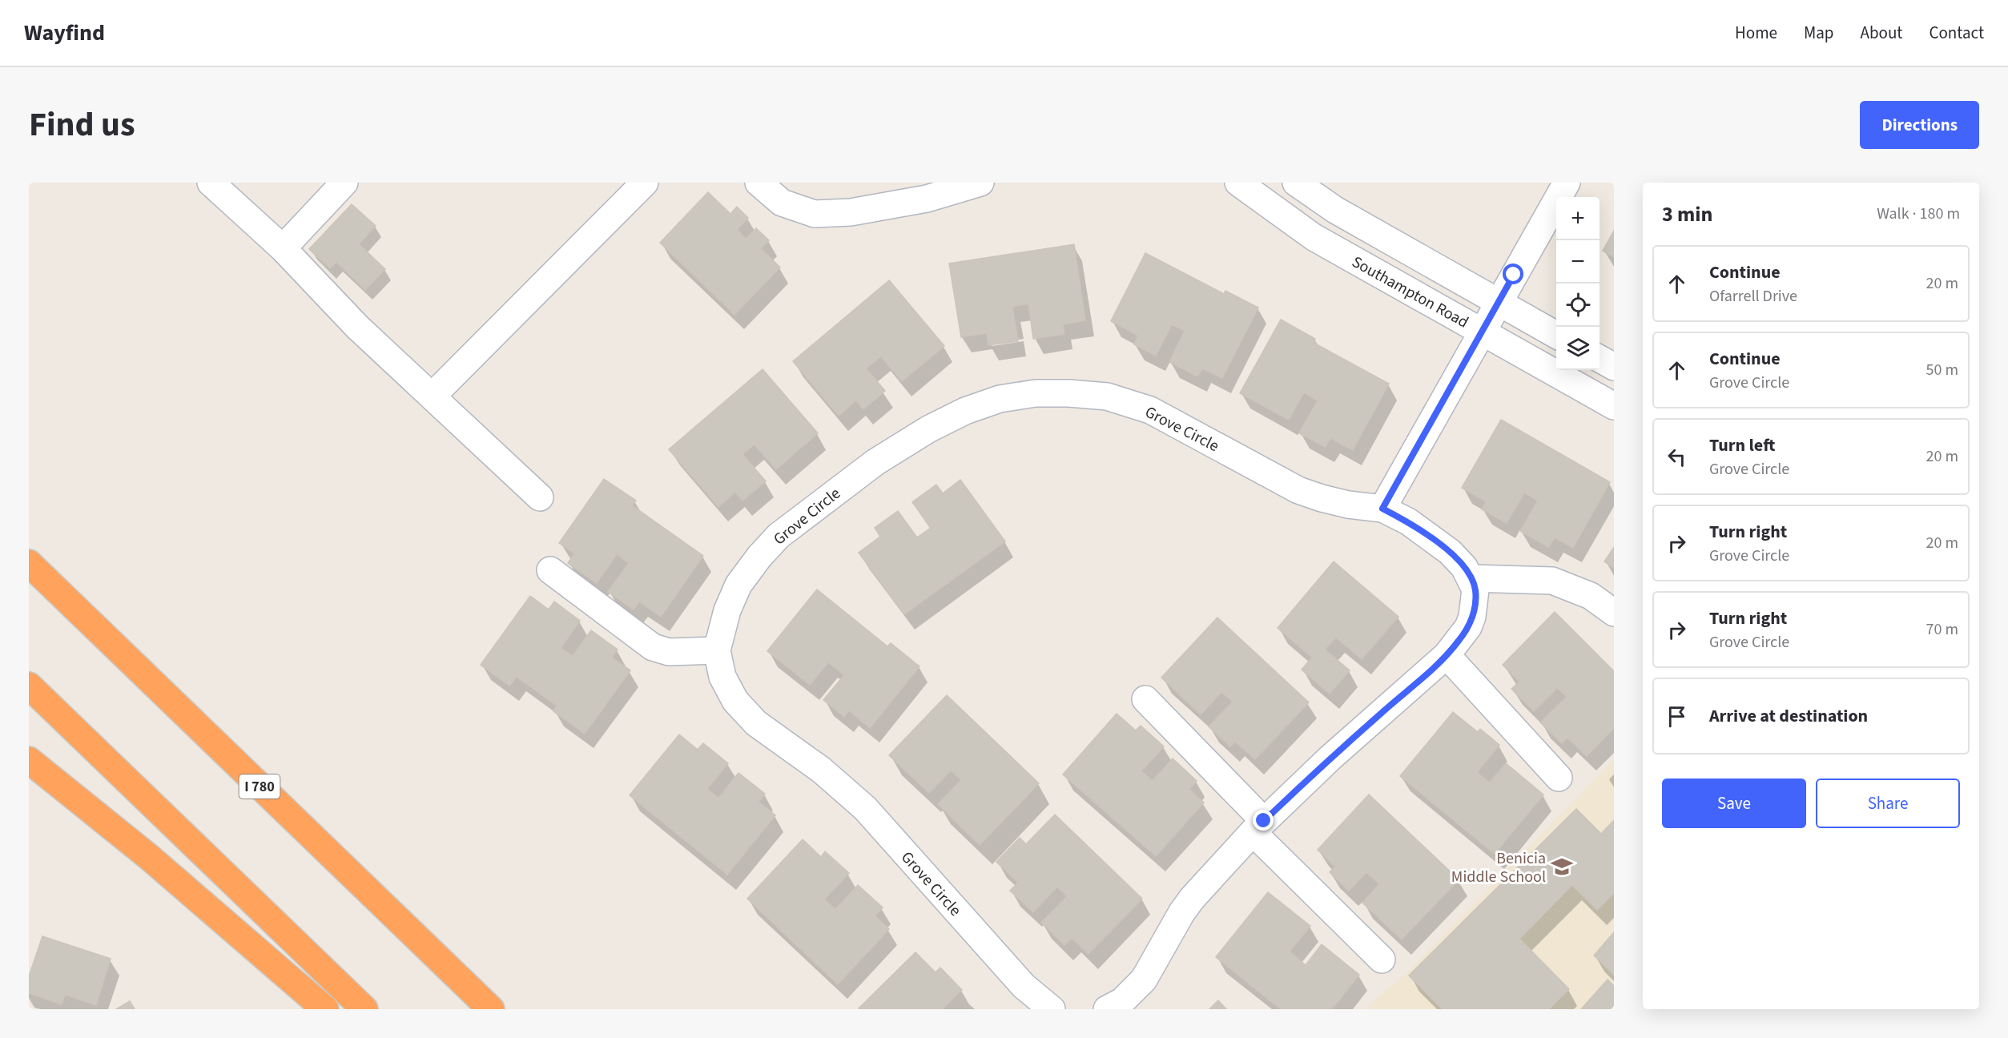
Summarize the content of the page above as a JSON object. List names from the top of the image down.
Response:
{
  "streets": {
    "highway": ["I 780"],
    "street": ["Southampton Road", "Grove Circle"]
  },
  "places": {
    "school or university": ["Benicia Middle School"]
  },
  "page": {
    "header": "Wayfind",
    "nav": [
      "Home",
      "Map",
      "About",
      "Contact"
    ],
    "title": "Find us",
    "buttons": [
      "Directions",
      ["Save", "Share"]
    ],
    "heading": ["3 min", "Walk · 180 m"],
    "map_buttons": ["+", "−"],
    "list": [
      ["Continue", "Ofarrell Drive", "20 m"],
      ["Continue", "Grove Circle", "50 m"],
      ["Turn left", "Grove Circle", "20 m"],
      ["Turn right", "Grove Circle", "20 m"],
      ["Turn right", "Grove Circle", "70 m"],
      "Arrive at destination"
    ]
  }
}
